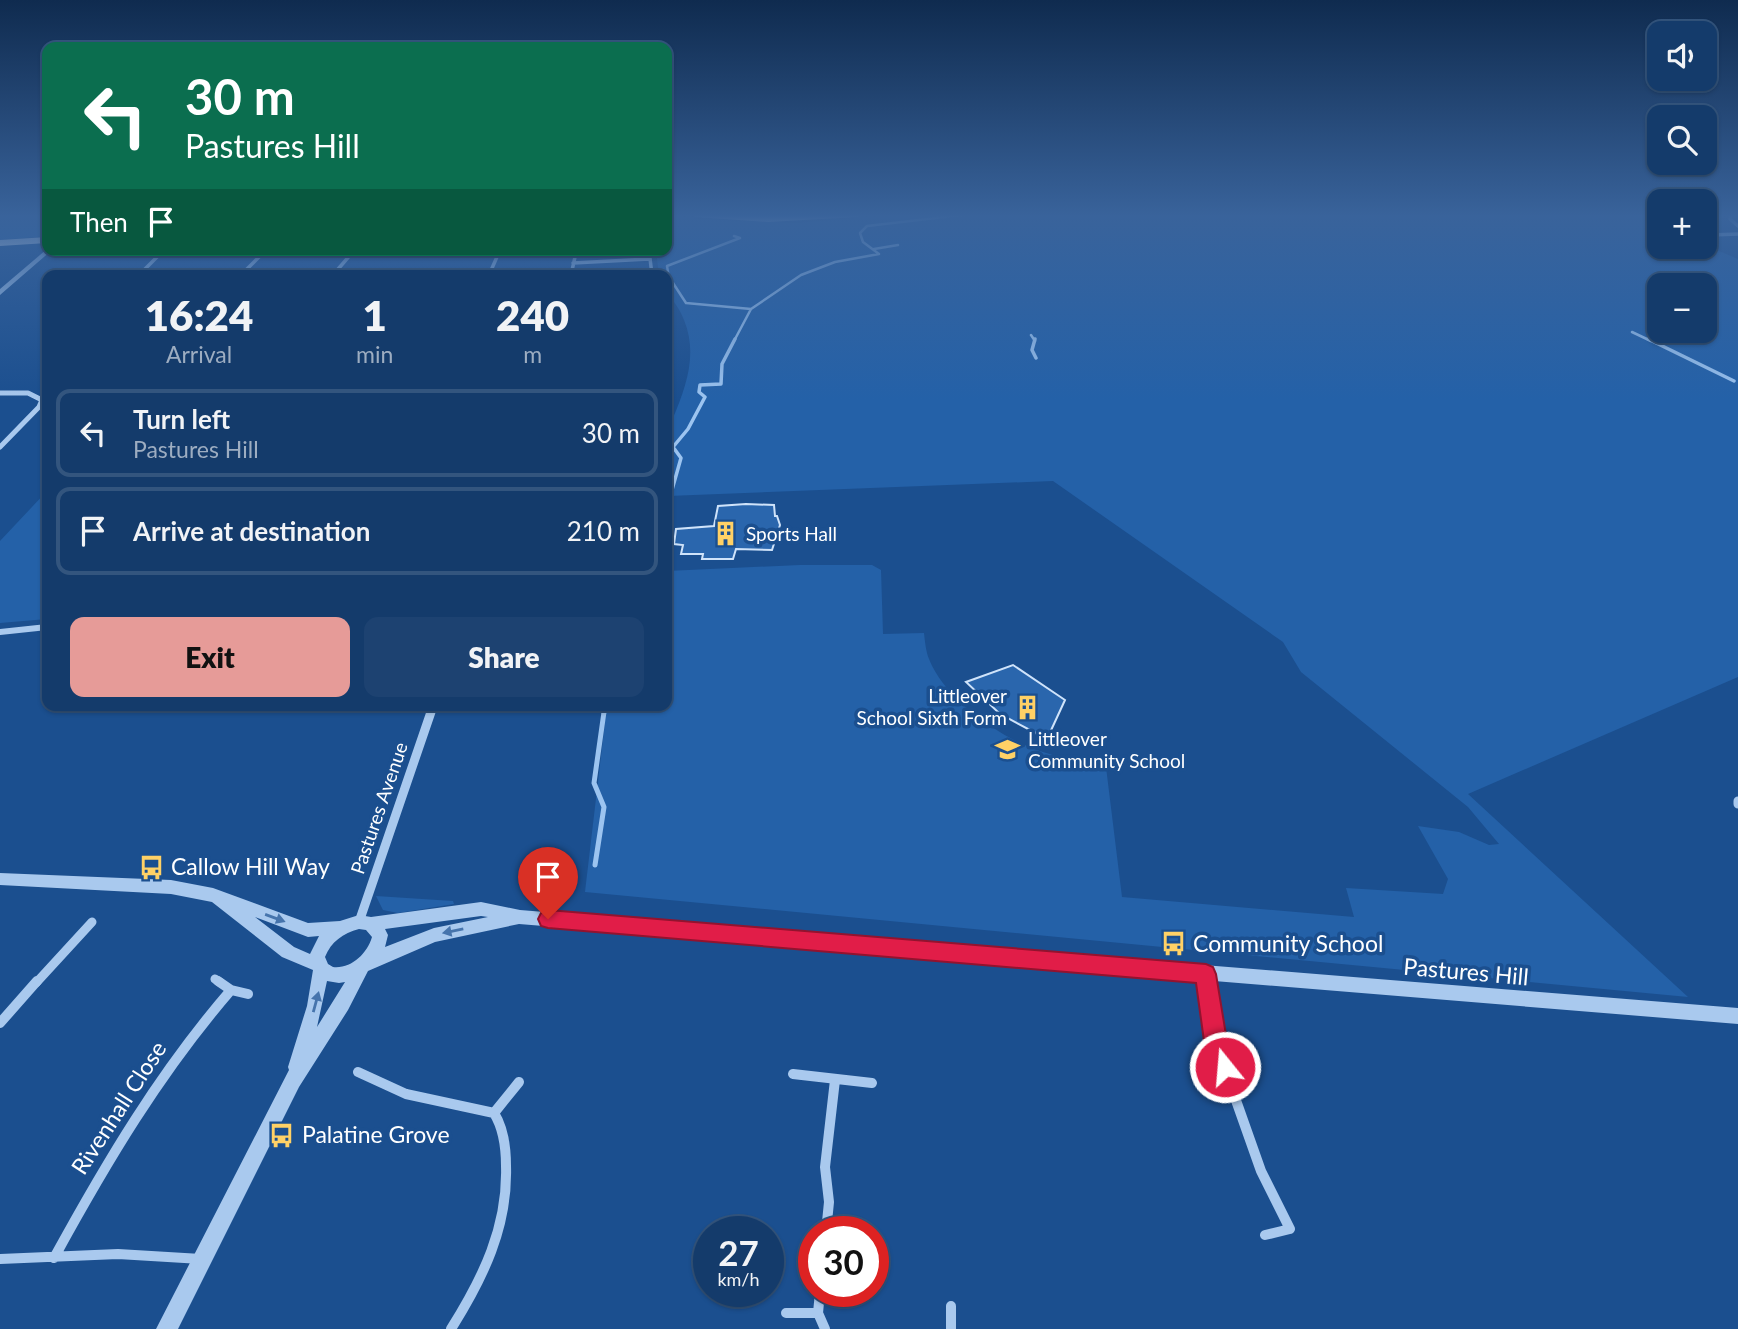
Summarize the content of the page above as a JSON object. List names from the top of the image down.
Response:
{
  "streets": {
    "street": ["Pastures Avenue", "Pastures Hill", "Rivenhall Close"]
  },
  "crossings": [
    ["Pastures Avenue", "Pastures Hill"]
  ],
  "places": {
    "building": ["Sports Hall", "Littleover School Sixth Form"],
    "school or university": ["Littleover Community School"],
    "bus stop": ["Callow Hill Way", "Community School", "Palatine Grove"]
  },
  "page": {
    "map_buttons": ["+", "−"],
    "turn": ["30 m", "Pastures Hill"],
    "then": "Then",
    "eta": [
      "16:24",
      "Arrival",
      "1",
      "min",
      "240",
      "m"
    ],
    "list": [
      {
        "name": "Turn left",
        "note": "Pastures Hill",
        "value": "30 m"
      },
      {
        "name": "Arrive at destination",
        "value": "210 m"
      }
    ],
    "buttons": ["Exit", "Share"],
    "speed": "27 km/h",
    "limit": "30"
  }
}
